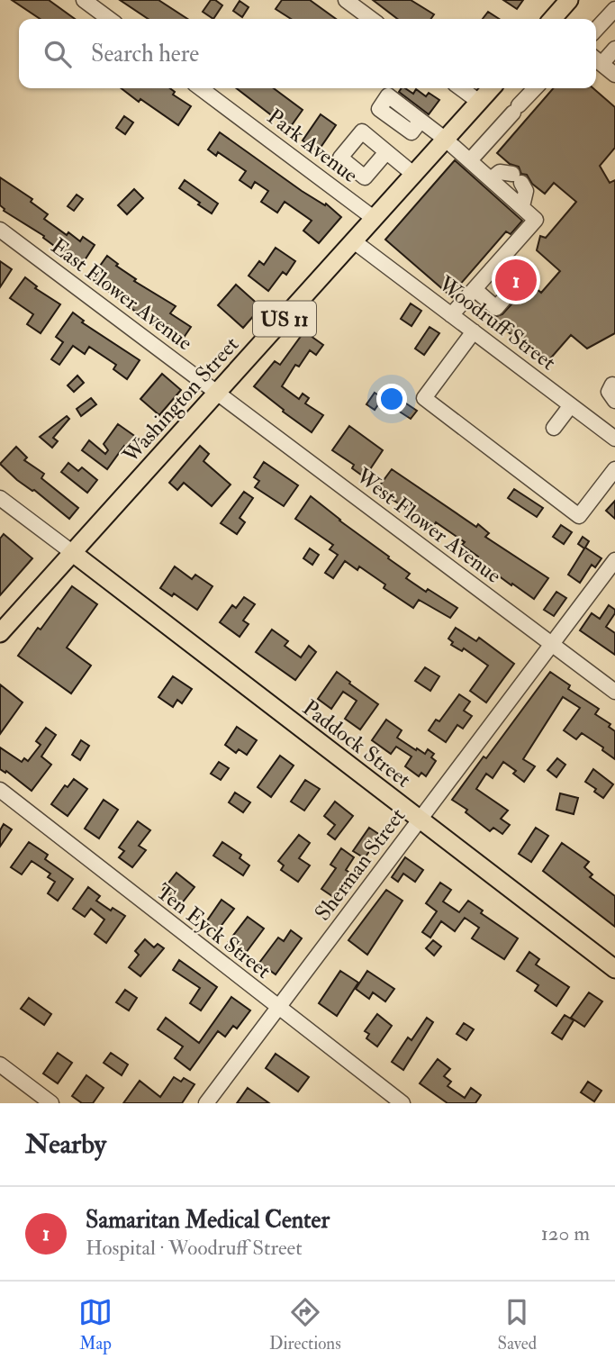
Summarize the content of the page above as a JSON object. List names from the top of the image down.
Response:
{
  "streets": {
    "main road": ["US 11", "Washington Street", "Paddock Street"],
    "street": [
      "Park Avenue",
      "East Flower Avenue",
      "Woodruff Street",
      "West Flower Avenue",
      "Sherman Street",
      "Ten Eyck Street"
    ]
  },
  "crossings": [
    ["Park Avenue", "Washington Street"],
    ["East Flower Avenue", "Washington Street"],
    ["East Flower Avenue", "West Flower Avenue"],
    ["Woodruff Street", "Washington Street"],
    ["Washington Street", "West Flower Avenue"],
    ["Washington Street", "Paddock Street"],
    ["West Flower Avenue", "Sherman Street"],
    ["Paddock Street", "Sherman Street"],
    ["Sherman Street", "Ten Eyck Street"]
  ],
  "page": {
    "search": "Search here",
    "pins": "1",
    "heading": "Nearby",
    "list": [
      {
        "mark": "1",
        "name": "Samaritan Medical Center",
        "note": "Hospital · Woodruff Street",
        "value": "120 m"
      }
    ],
    "nav": ["Map", "Directions", "Saved"]
  }
}
